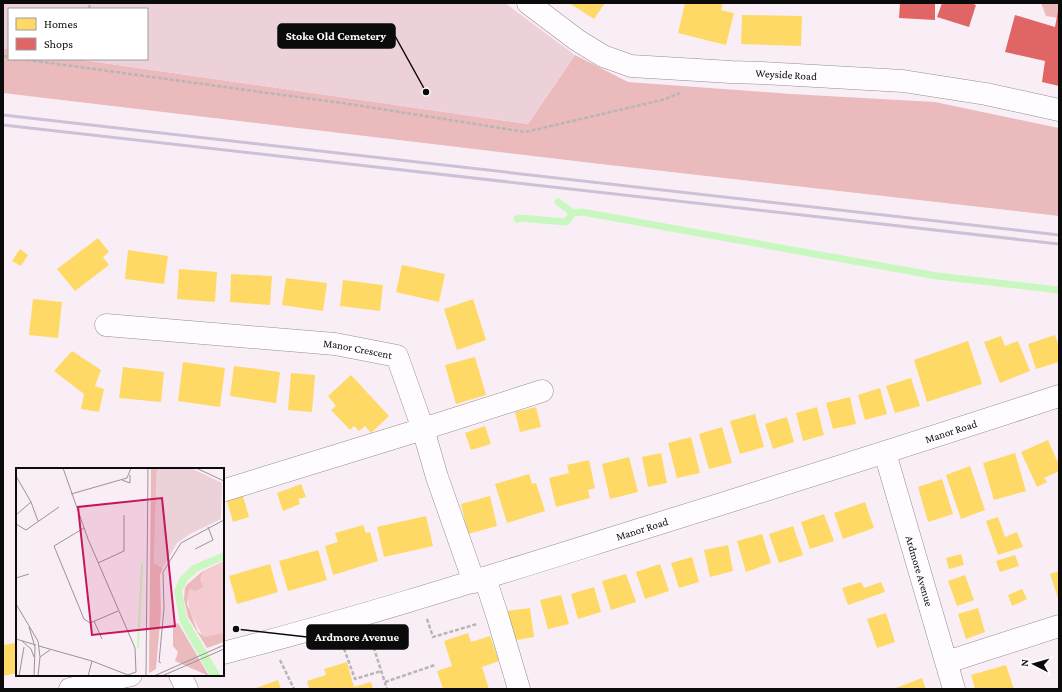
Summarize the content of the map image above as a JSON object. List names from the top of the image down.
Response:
{
  "streets": {
    "street": [
      "Weyside Road",
      "Manor Crescent",
      "Manor Road",
      "Ardmore Avenue"
    ]
  },
  "crossings": [
    ["Manor Crescent", "Manor Road"],
    ["Manor Road", "Ardmore Avenue"]
  ],
  "places": ["Stoke Old Cemetery", "Ardmore Avenue"],
  "legend": ["Homes", "Shops"],
  "north": "left"
}
